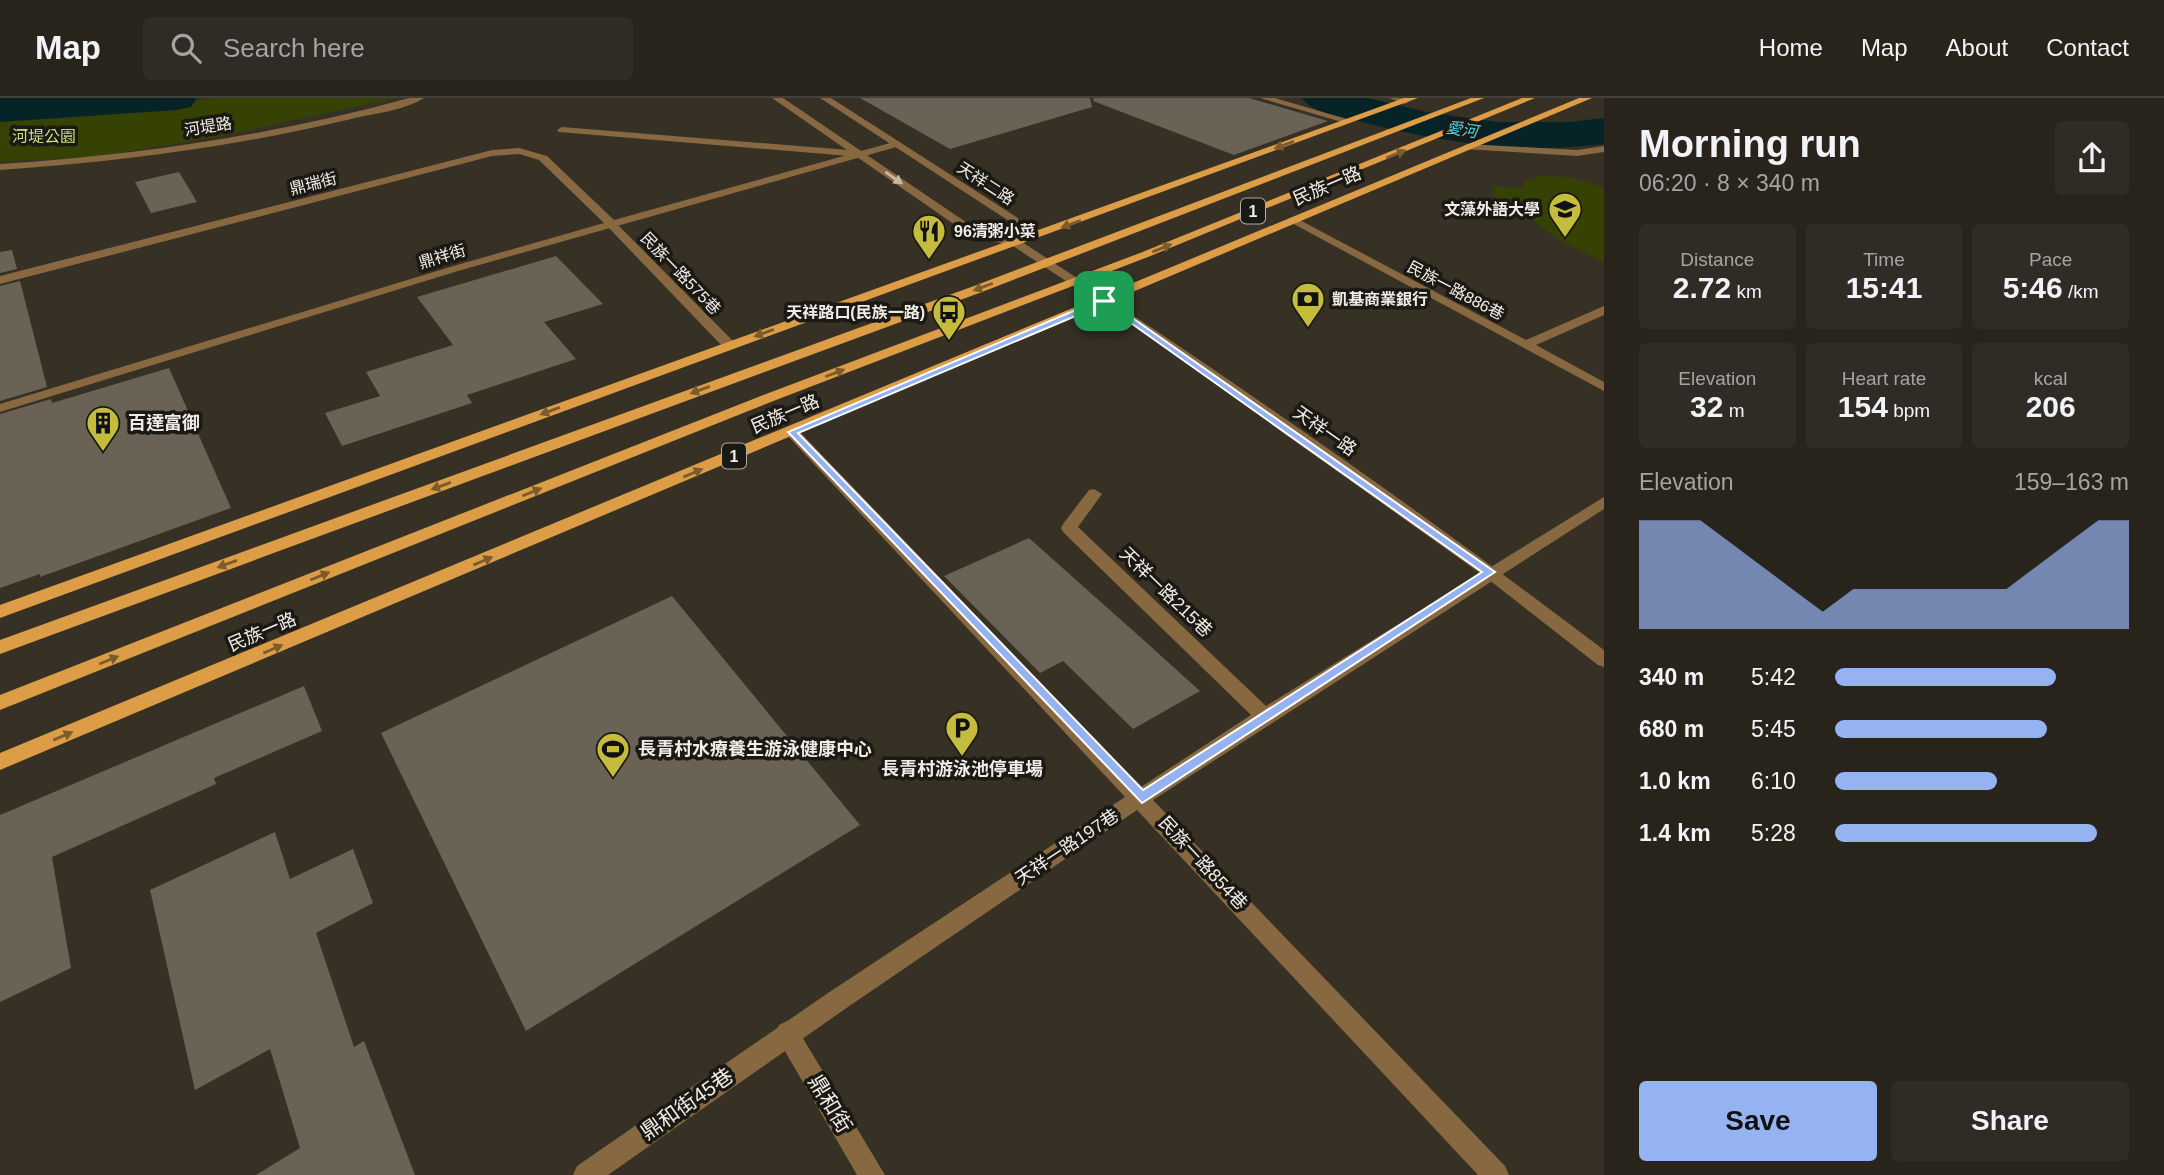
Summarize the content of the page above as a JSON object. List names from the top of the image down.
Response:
{
  "streets": {
    "main road": ["民族一路", "1"],
    "street": [
      "河堤路",
      "鼎瑞街",
      "天祥二路",
      "鼎祥街",
      "民族一路575巷",
      "民族一路886巷",
      "天祥一路",
      "天祥一路215巷",
      "天祥一路197巷",
      "民族一路854巷",
      "鼎和街45巷",
      "鼎和街"
    ]
  },
  "crossings": [
    ["鼎瑞街", "鼎祥街"],
    ["鼎瑞街", "民族一路575巷"],
    ["天祥二路", "鼎祥街"],
    ["天祥二路", "天祥一路"],
    ["民族一路", "1"],
    ["民族一路", "民族一路886巷"],
    ["民族一路", "天祥一路"],
    ["民族一路", "民族一路854巷"],
    ["鼎祥街", "民族一路575巷"],
    ["天祥一路", "天祥一路197巷"],
    ["天祥一路215巷", "天祥一路197巷"],
    ["天祥一路197巷", "民族一路854巷"],
    ["天祥一路197巷", "鼎和街45巷"],
    ["天祥一路197巷", "鼎和街"],
    ["鼎和街45巷", "鼎和街"]
  ],
  "water": ["愛河"],
  "parks": ["河堤公園"],
  "places": {
    "school or university": ["文藻外語大學"],
    "restaurant": ["96清粥小菜"],
    "bank": ["凱基商業銀行"],
    "bus stop": ["天祥路口(民族一路)"],
    "building": ["百達富御"],
    "parking": ["長青村游泳池停車場"],
    "sports": ["長青村水療養生游泳健康中心"]
  },
  "page": {
    "header": "Map",
    "search": "Search here",
    "nav": [
      "Home",
      "Map",
      "About",
      "Contact"
    ],
    "heading": ["Morning run", "06:20 · 8 × 340 m"],
    "stats": [
      ["Distance", "2.72 km"],
      ["Time", "15:41"],
      ["Pace", "5:46 /km"],
      ["Elevation", "32 m"],
      ["Heart rate", "154 bpm"],
      ["kcal", "206"]
    ],
    "chart": ["Elevation", "159–163 m"],
    "list": [
      {
        "name": "340 m",
        "note": "5:42"
      },
      {
        "name": "680 m",
        "note": "5:45"
      },
      {
        "name": "1.0 km",
        "note": "6:10"
      },
      {
        "name": "1.4 km",
        "note": "5:28"
      }
    ],
    "buttons": ["Save", "Share"]
  }
}
